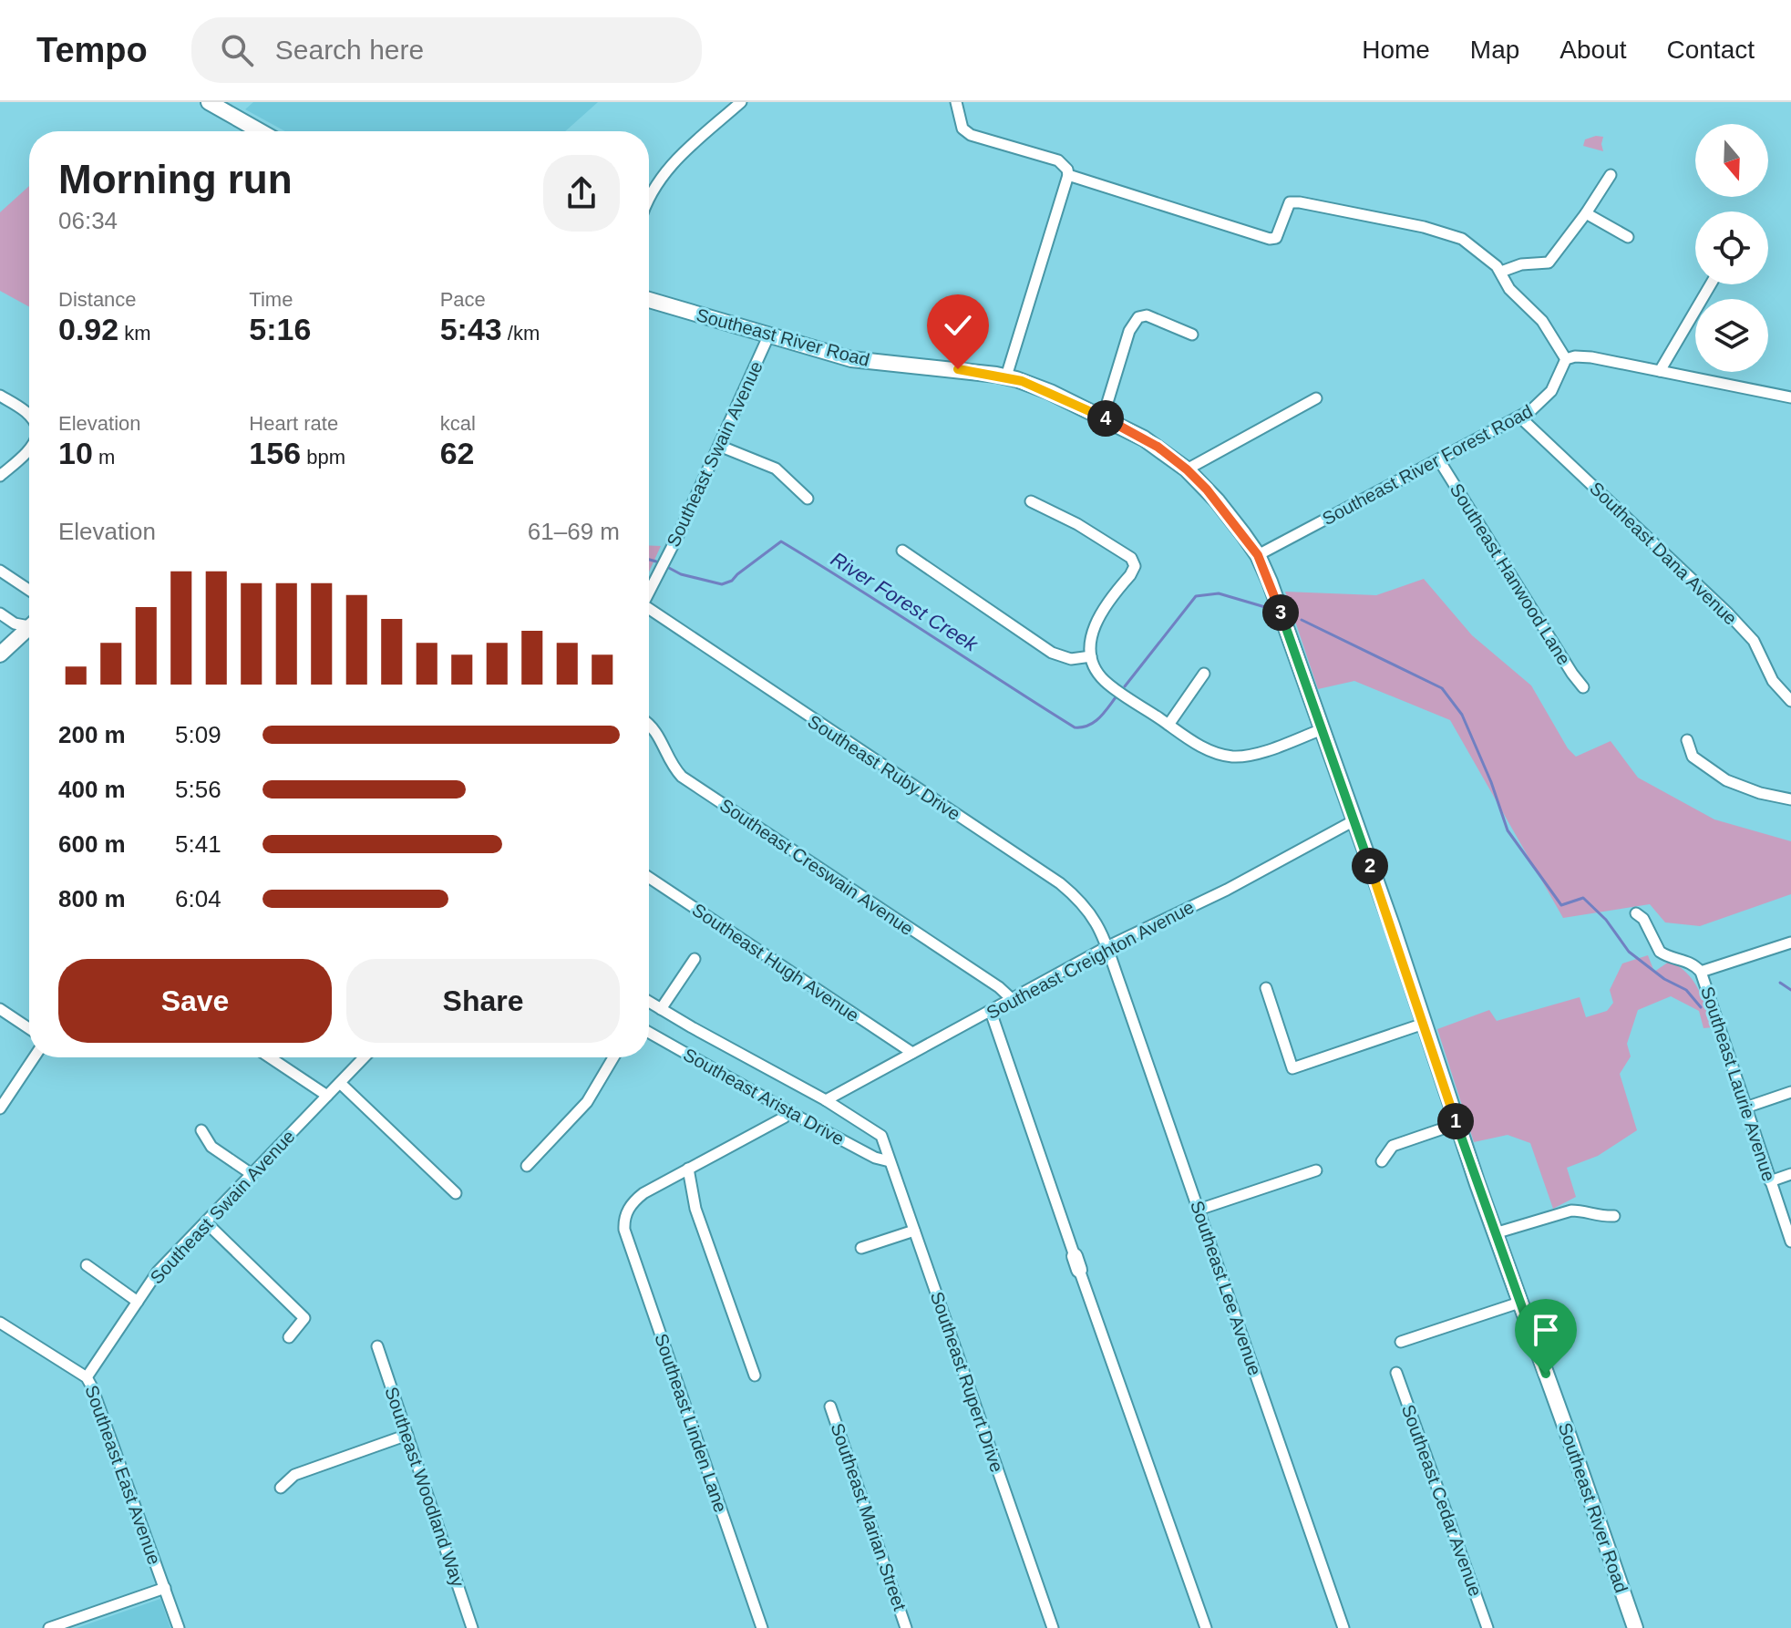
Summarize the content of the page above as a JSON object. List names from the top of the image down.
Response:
{
  "streets": {
    "street": [
      "Southeast River Road",
      "Southeast Swain Avenue",
      "Southeast River Forest Road",
      "Southeast Dana Avenue",
      "Southeast Hanwood Lane",
      "Southeast Ruby Drive",
      "Southeast Creswain Avenue",
      "Southeast Creighton Avenue",
      "Southeast Hugh Avenue",
      "Southeast Laurie Avenue",
      "Southeast Arista Drive",
      "Southeast Lee Avenue",
      "Southeast Rupert Drive",
      "Southeast Linden Lane",
      "Southeast East Avenue",
      "Southeast Woodland Way",
      "Southeast Cedar Avenue",
      "Southeast Marian Street"
    ]
  },
  "crossings": [
    ["Southeast River Road", "Southeast Swain Avenue"],
    ["Southeast River Road", "Southeast River Forest Road"],
    ["Southeast River Road", "Southeast Creighton Avenue"],
    ["Southeast Swain Avenue", "Southeast East Avenue"],
    ["Southeast River Forest Road", "Southeast Dana Avenue"],
    ["Southeast River Forest Road", "Southeast Hanwood Lane"],
    ["Southeast Ruby Drive", "Southeast Creighton Avenue"],
    ["Southeast Ruby Drive", "Southeast Lee Avenue"],
    ["Southeast Creswain Avenue", "Southeast Creighton Avenue"],
    ["Southeast Creighton Avenue", "Southeast Hugh Avenue"],
    ["Southeast Creighton Avenue", "Southeast Arista Drive"],
    ["Southeast Creighton Avenue", "Southeast Lee Avenue"],
    ["Southeast Arista Drive", "Southeast Rupert Drive"]
  ],
  "water": ["River Forest Creek"],
  "north": "bottom",
  "page": {
    "header": "Tempo",
    "search": "Search here",
    "nav": [
      "Home",
      "Map",
      "About",
      "Contact"
    ],
    "heading": ["Morning run", "06:34"],
    "stats": [
      ["Distance", "0.92 km"],
      ["Time", "5:16"],
      ["Pace", "5:43 /km"],
      ["Elevation", "10 m"],
      ["Heart rate", "156 bpm"],
      ["kcal", "62"]
    ],
    "pins": [
      "4",
      "3",
      "2",
      "1"
    ],
    "chart": ["Elevation", "61–69 m"],
    "list": [
      {
        "name": "200 m",
        "note": "5:09"
      },
      {
        "name": "400 m",
        "note": "5:56"
      },
      {
        "name": "600 m",
        "note": "5:41"
      },
      {
        "name": "800 m",
        "note": "6:04"
      }
    ],
    "buttons": ["Save", "Share"]
  }
}
